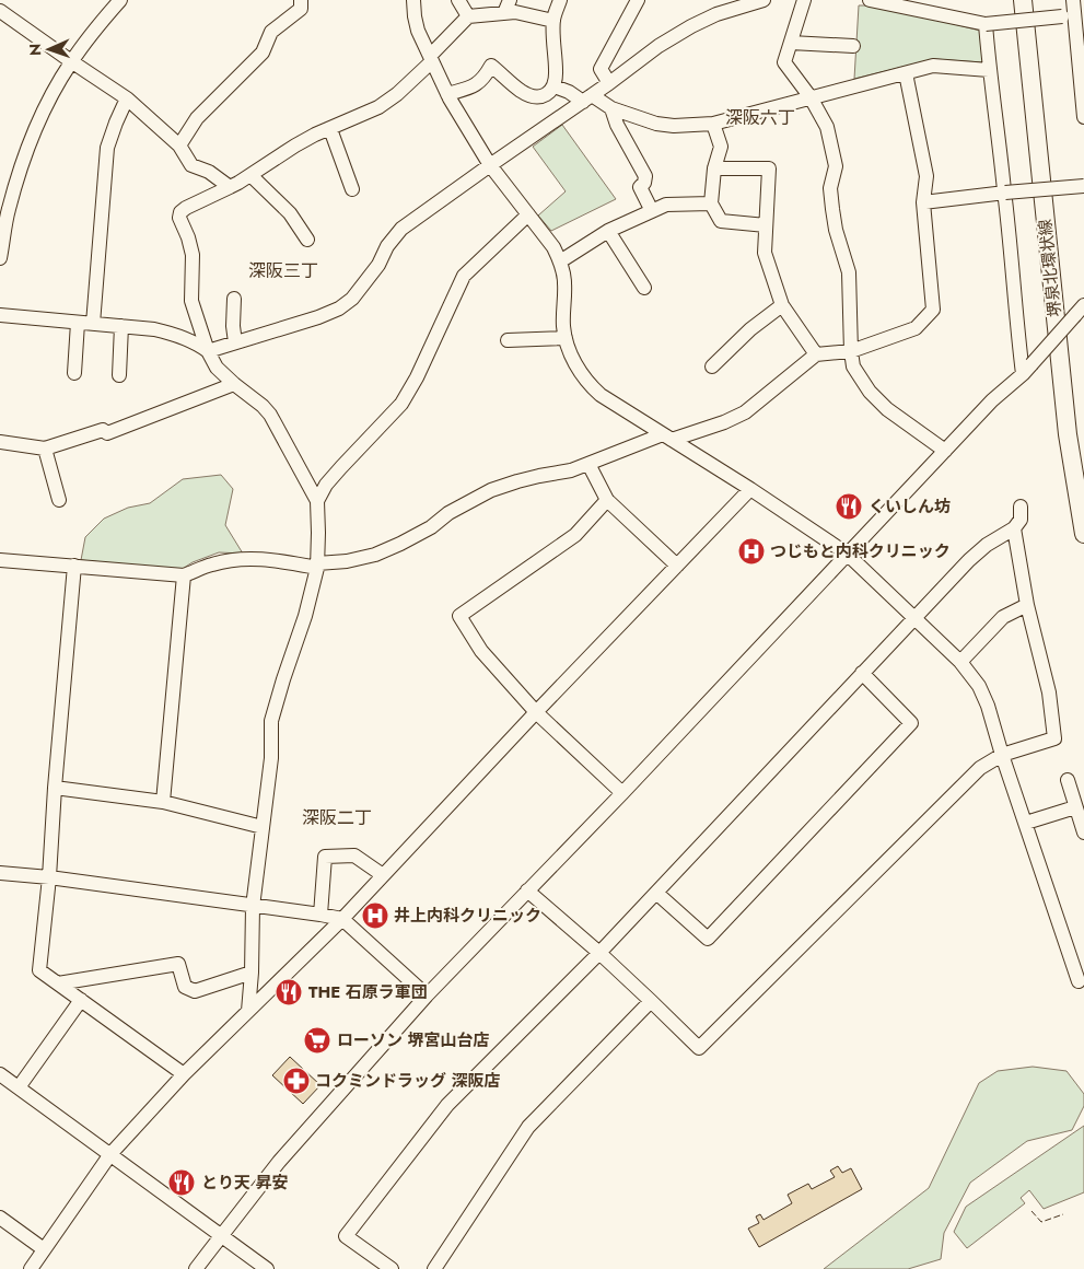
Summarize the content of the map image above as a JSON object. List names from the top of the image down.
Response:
{
  "streets": {
    "main road": ["堺泉北環状線"]
  },
  "districts": ["深阪六丁", "深阪三丁", "深阪二丁"],
  "places": {
    "restaurant": ["くいしん坊", "THE 石原ラ軍団", "とり天 昇安"],
    "hospital": ["つじもと内科クリニック", "井上内科クリニック"],
    "supermarket": ["ローソン 堺宮山台店"],
    "pharmacy": ["コクミンドラッグ 深阪店"]
  },
  "north": "left"
}
